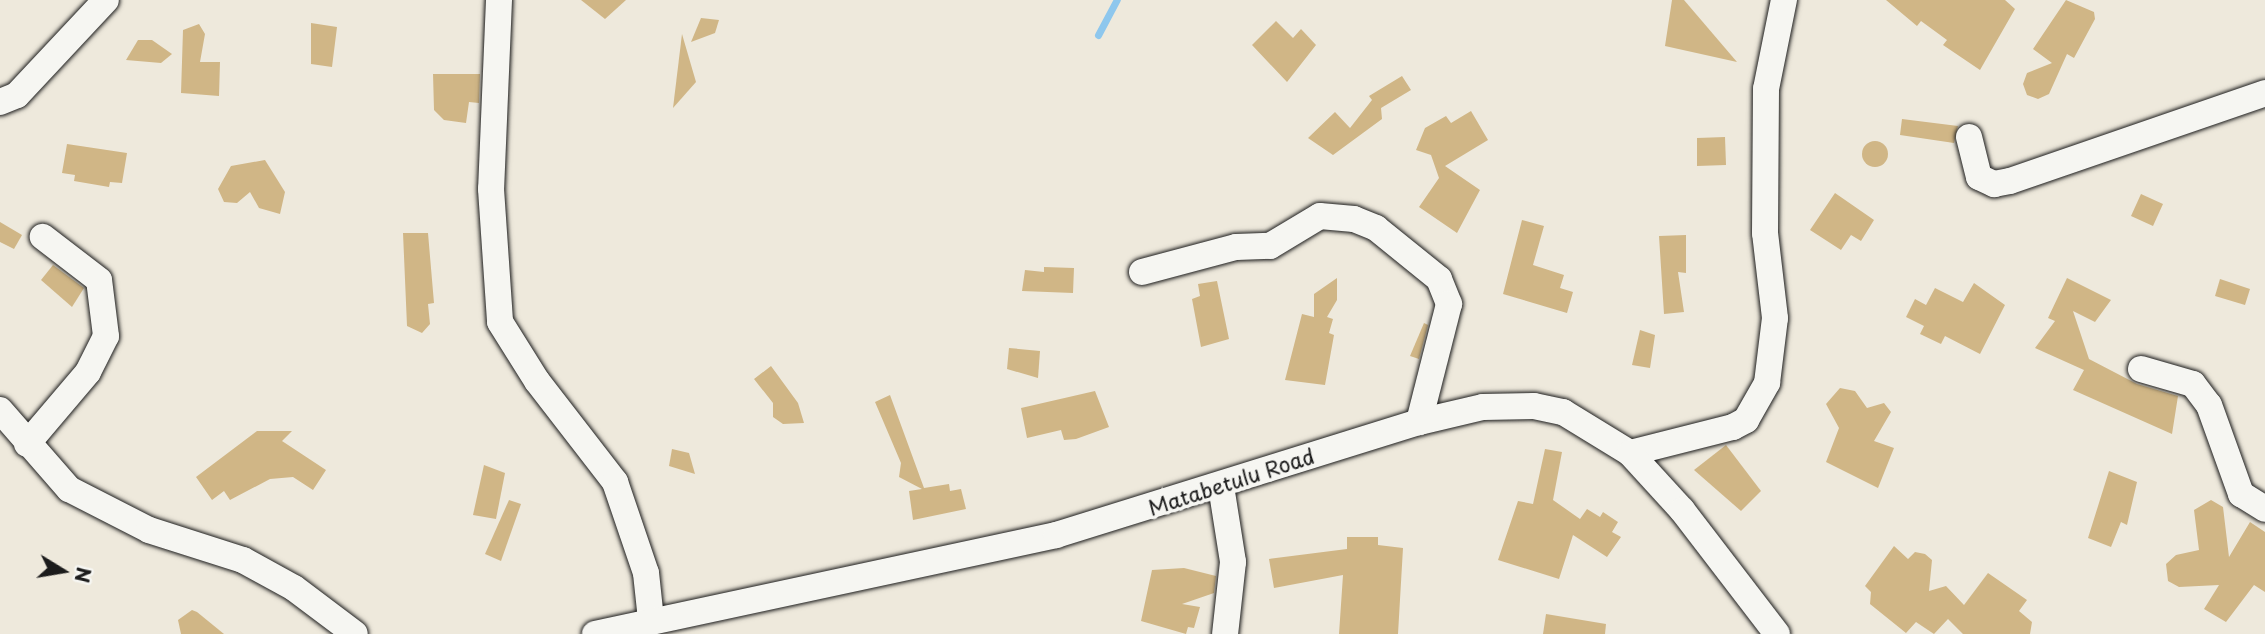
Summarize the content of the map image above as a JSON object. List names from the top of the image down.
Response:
{
  "streets": {
    "street": ["Matabetulu Road"]
  },
  "north": "right"
}
